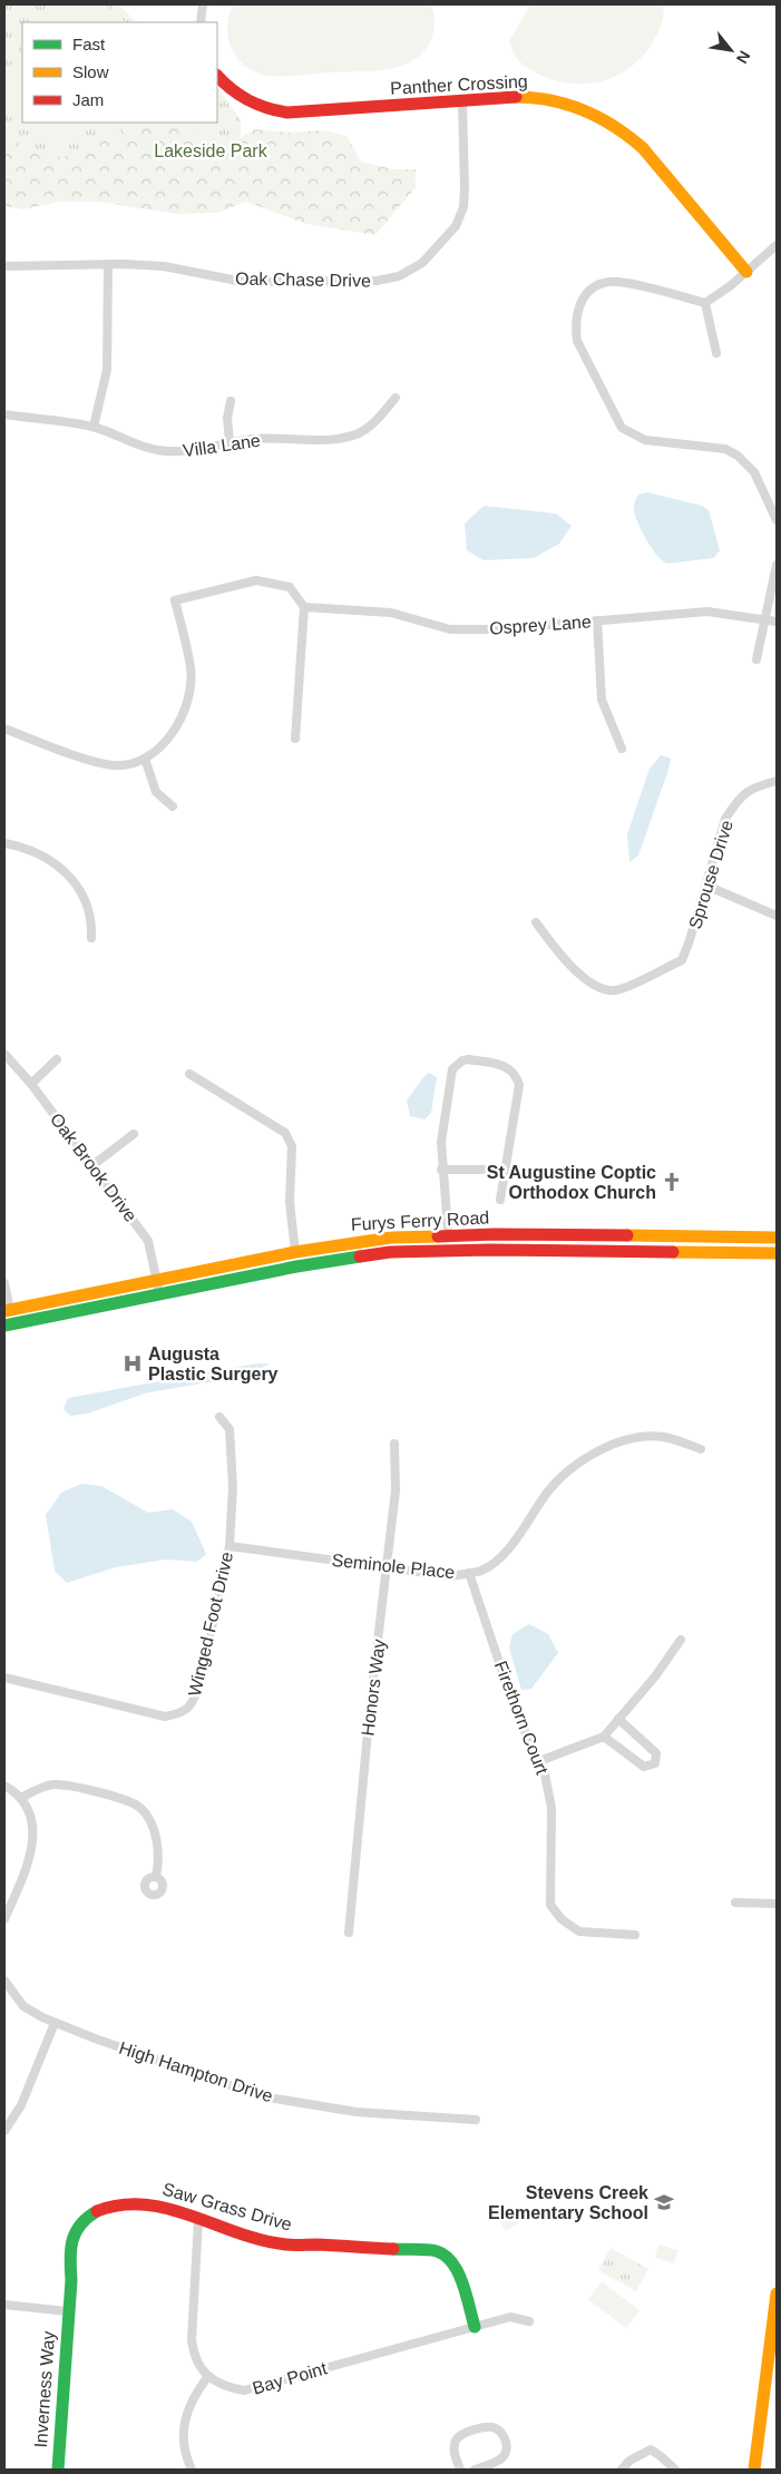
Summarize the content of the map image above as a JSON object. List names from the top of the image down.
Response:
{
  "streets": {
    "main road": [
      "Panther Crossing",
      "Furys Ferry Road",
      "Saw Grass Drive",
      "Inverness Way"
    ],
    "street": [
      "Oak Chase Drive",
      "Villa Lane",
      "Osprey Lane",
      "Sprouse Drive",
      "Oak Brook Drive",
      "Seminole Place",
      "Winged Foot Drive",
      "Honors Way",
      "Firethorn Court",
      "High Hampton Drive",
      "Bay Point"
    ]
  },
  "crossings": [
    ["Panther Crossing", "Oak Chase Drive"],
    ["Oak Brook Drive", "Furys Ferry Road"],
    ["Seminole Place", "Winged Foot Drive"],
    ["Seminole Place", "Honors Way"],
    ["Seminole Place", "Firethorn Court"],
    ["Saw Grass Drive", "Bay Point"],
    ["Saw Grass Drive", "Inverness Way"]
  ],
  "parks": ["Lakeside Park"],
  "places": {
    "church": ["St Augustine Coptic Orthodox Church"],
    "hospital": ["Augusta Plastic Surgery"],
    "school or university": ["Stevens Creek Elementary School"]
  },
  "legend": ["Fast", "Slow", "Jam"],
  "north": "bottom right"
}
